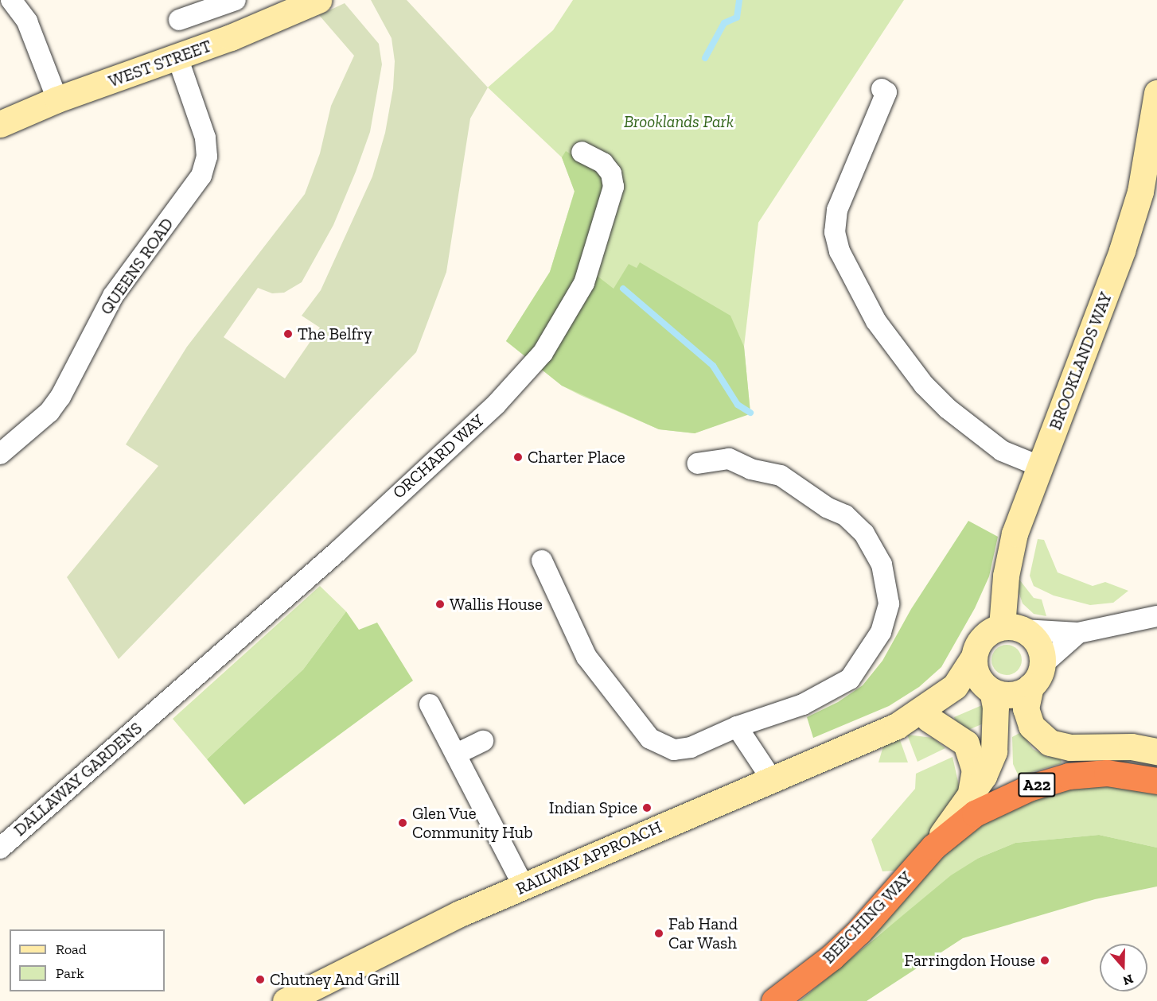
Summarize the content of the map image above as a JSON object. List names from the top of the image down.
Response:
{
  "streets": {
    "highway": ["A22", "BEECHING WAY"],
    "street": [
      "WEST STREET",
      "QUEENS ROAD",
      "BROOKLANDS WAY",
      "ORCHARD WAY",
      "DALLAWAY GARDENS",
      "RAILWAY APPROACH"
    ]
  },
  "crossings": [
    ["WEST STREET", "QUEENS ROAD"],
    ["BROOKLANDS WAY", "RAILWAY APPROACH"],
    ["BROOKLANDS WAY", "BEECHING WAY"],
    ["ORCHARD WAY", "DALLAWAY GARDENS"],
    ["RAILWAY APPROACH", "BEECHING WAY"]
  ],
  "parks": ["Brooklands Park"],
  "places": [
    "The Belfry",
    "Charter Place",
    "Wallis House",
    "Indian Spice",
    "Glen Vue Community Hub",
    "Fab Hand Car Wash",
    "Farringdon House",
    "Chutney And Grill"
  ],
  "legend": ["Road", "Park"],
  "north": "bottom"
}
